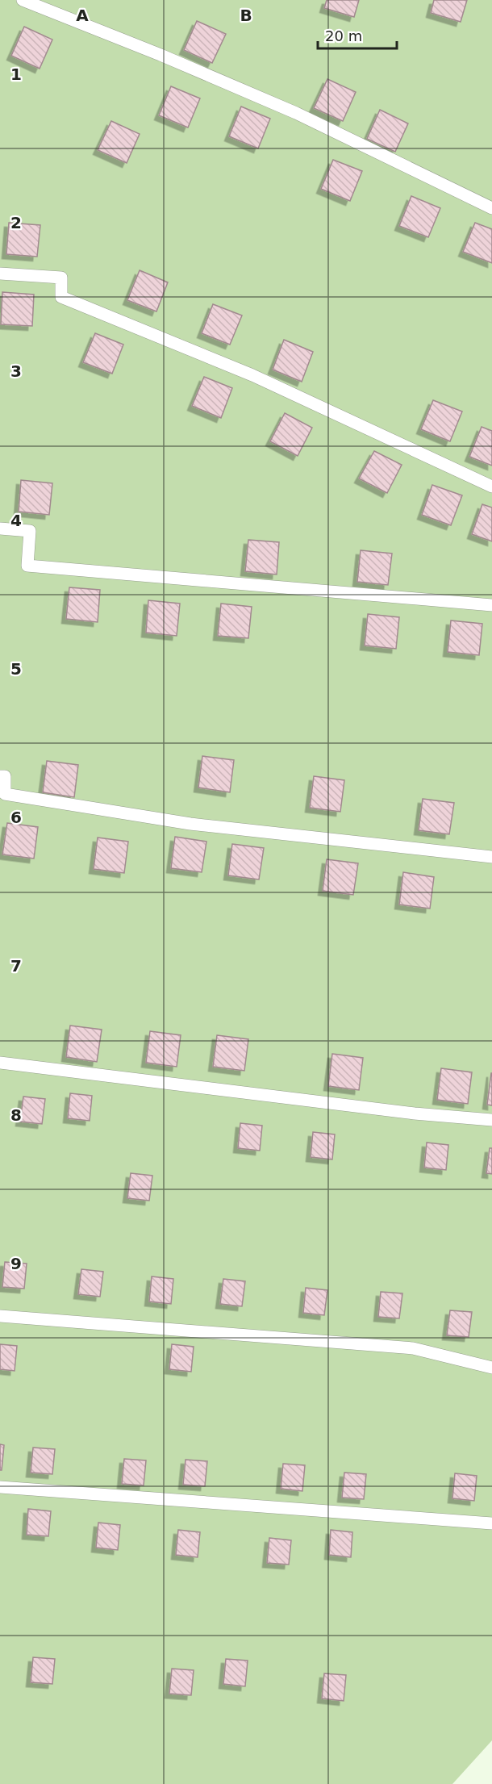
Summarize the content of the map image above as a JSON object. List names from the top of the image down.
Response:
{
  "scale_bar": "20 m",
  "grid": {
    "columns": ["A", "B"],
    "rows": [
      "1",
      "2",
      "3",
      "4",
      "5",
      "6",
      "7",
      "8",
      "9"
    ]
  }
}
